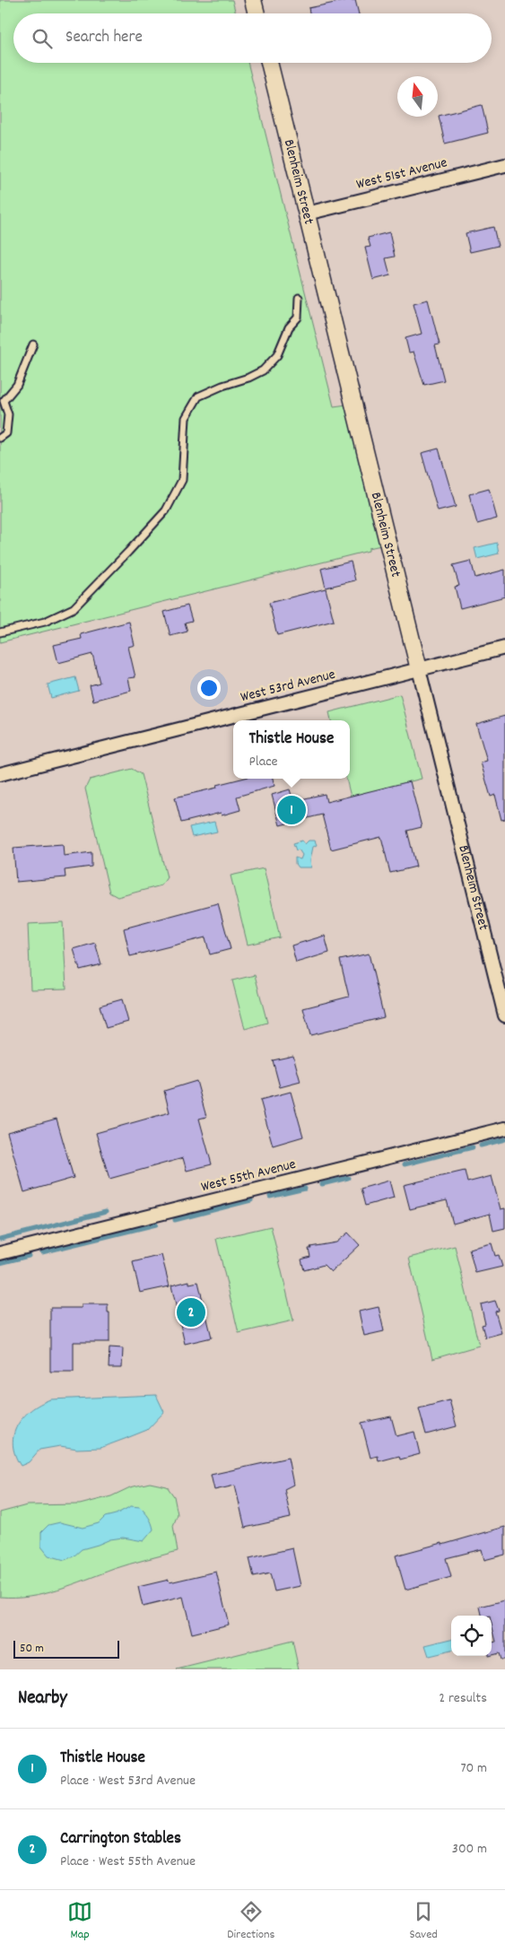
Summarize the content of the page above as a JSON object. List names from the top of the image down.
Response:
{
  "streets": {
    "street": [
      "West 51st Avenue",
      "Blenheim Street",
      "West 53rd Avenue",
      "West 55th Avenue"
    ]
  },
  "crossings": [
    ["West 51st Avenue", "Blenheim Street"],
    ["Blenheim Street", "West 53rd Avenue"]
  ],
  "scale_bar": "50 m",
  "north": "top",
  "page": {
    "search": "Search here",
    "popup": ["Thistle House", "Place"],
    "pins": ["1", "2"],
    "scale": "50 m",
    "heading": ["Nearby", "2 results"],
    "list": [
      {
        "mark": "1",
        "name": "Thistle House",
        "note": "Place · West 53rd Avenue",
        "value": "70 m"
      },
      {
        "mark": "2",
        "name": "Carrington Stables",
        "note": "Place · West 55th Avenue",
        "value": "300 m"
      }
    ],
    "nav": ["Map", "Directions", "Saved"]
  }
}
